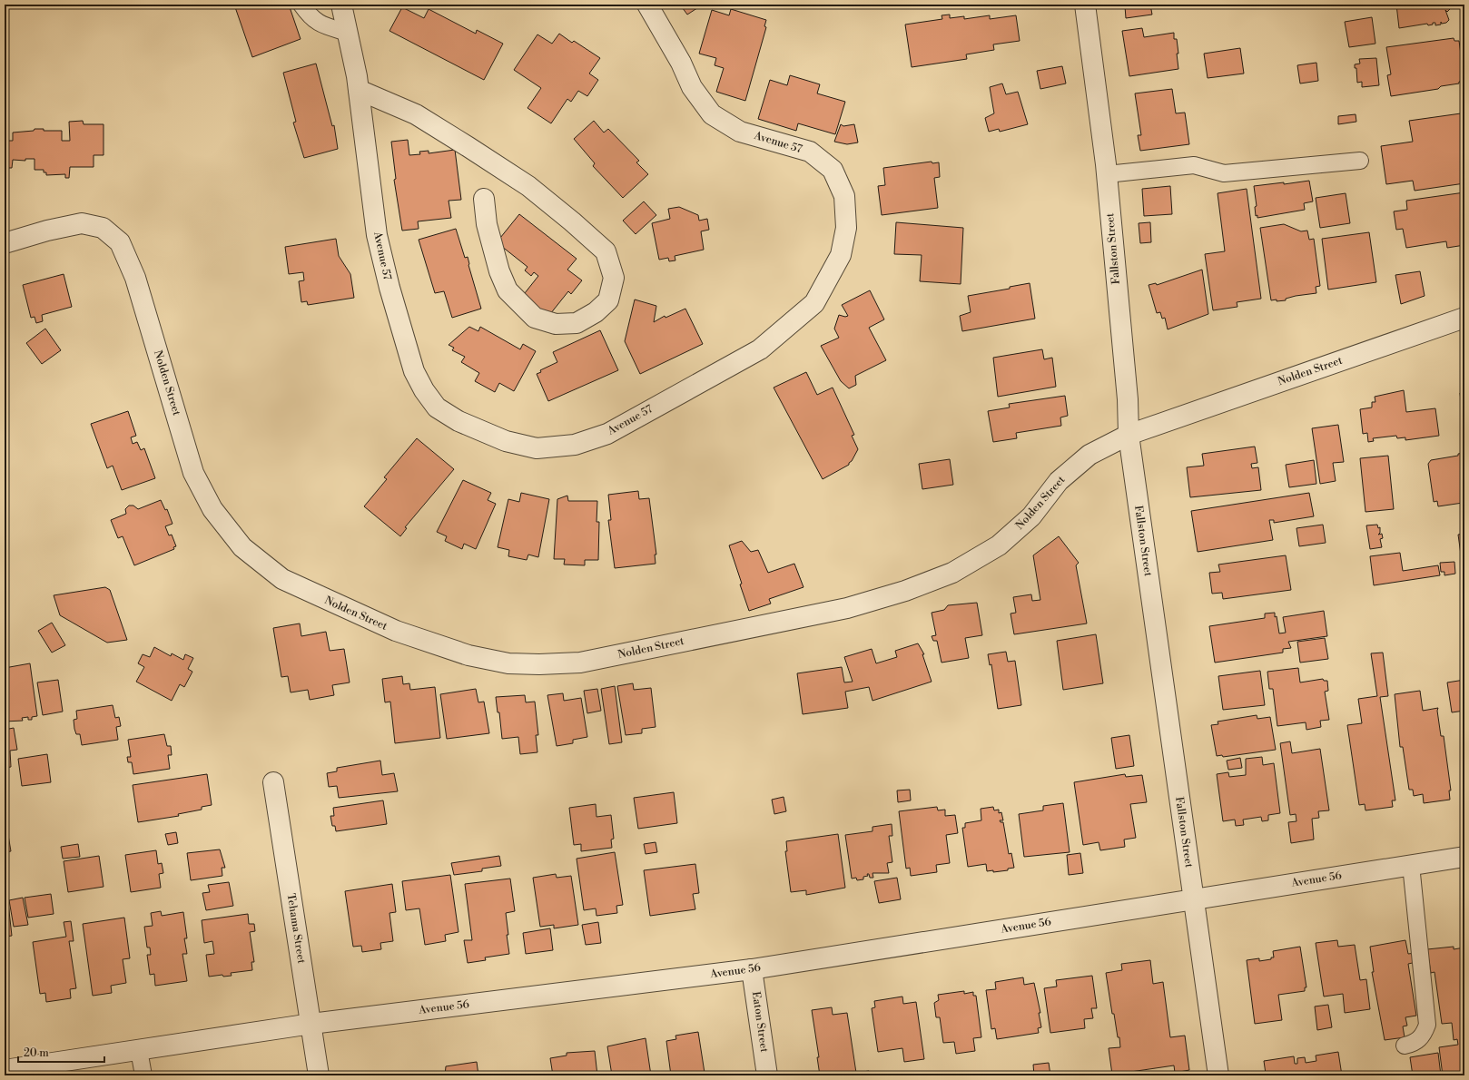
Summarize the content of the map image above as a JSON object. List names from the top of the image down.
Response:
{
  "streets": {
    "street": [
      "Avenue 57",
      "Fallston Street",
      "Nolden Street",
      "Avenue 56",
      "Tehama Street",
      "Eaton Street"
    ]
  },
  "crossings": [
    ["Fallston Street", "Nolden Street"],
    ["Fallston Street", "Avenue 56"],
    ["Avenue 56", "Tehama Street"],
    ["Avenue 56", "Eaton Street"]
  ],
  "scale_bar": "20 m"
}
